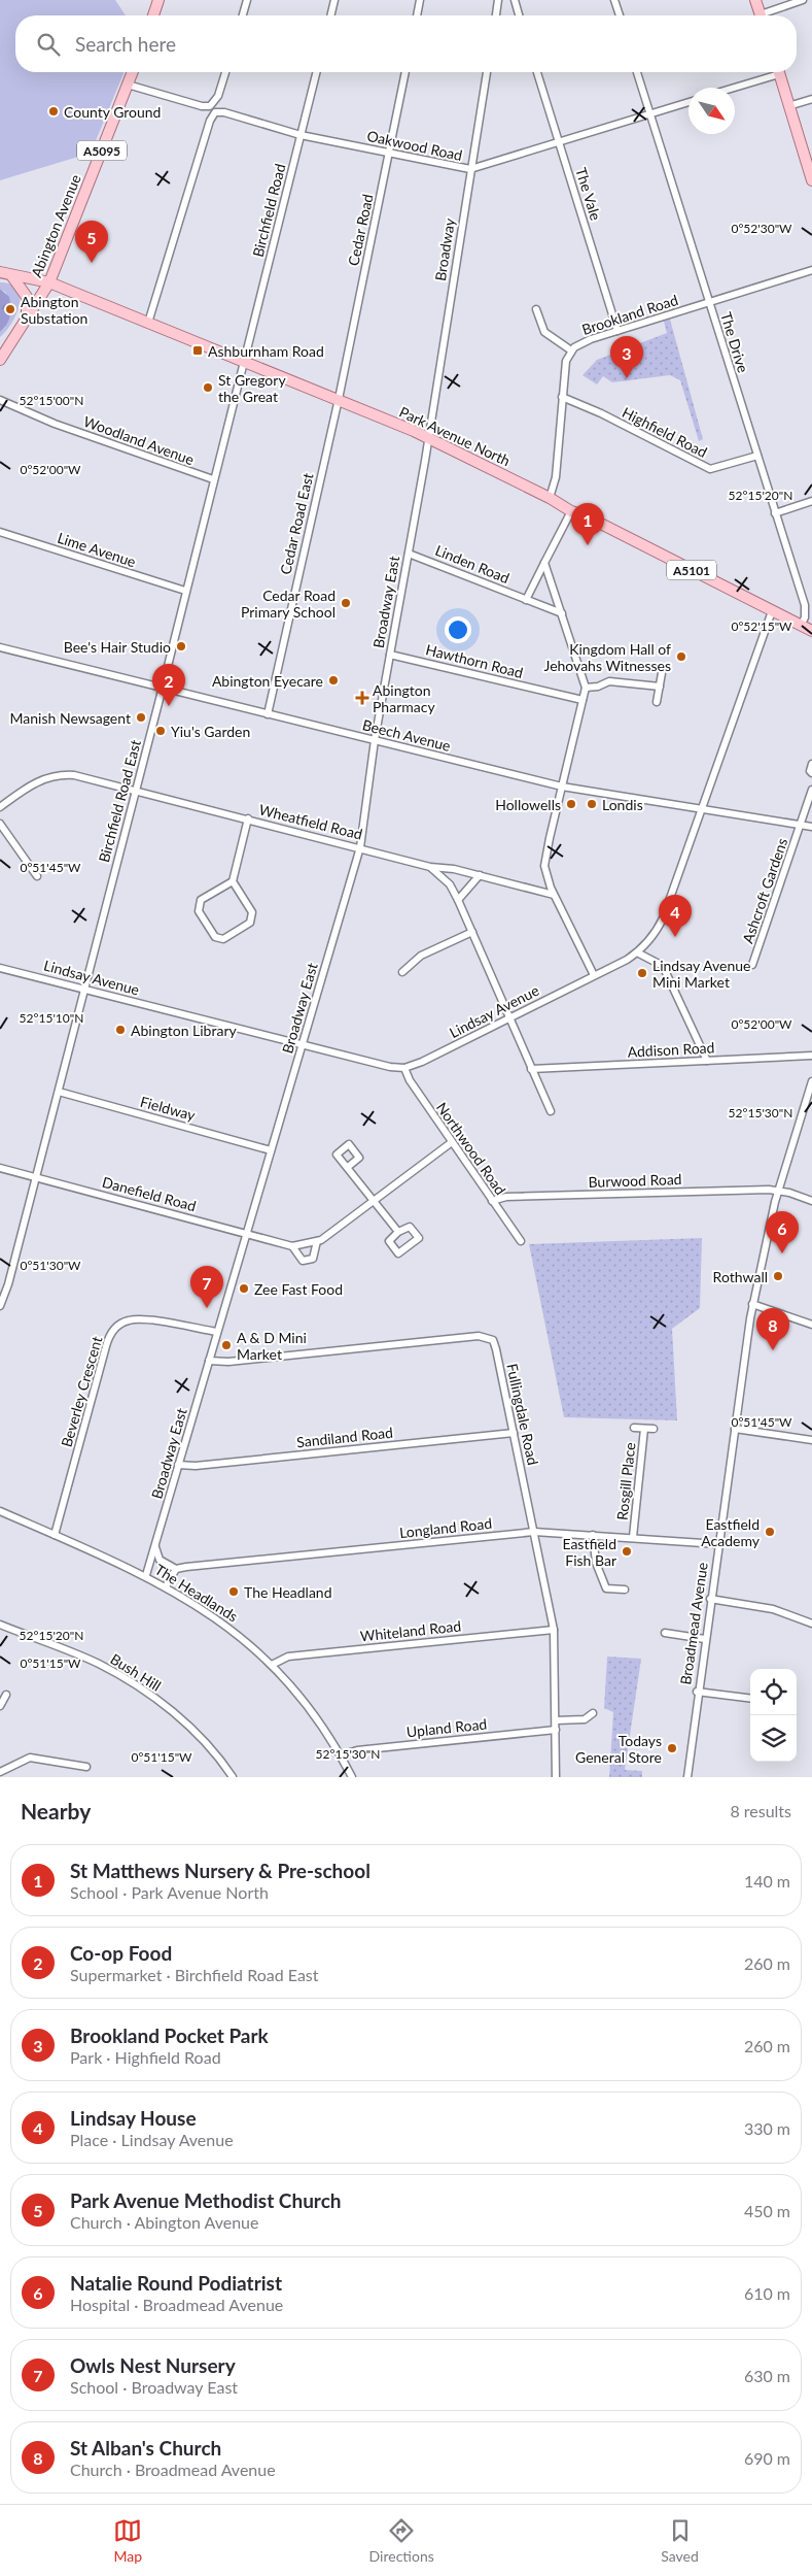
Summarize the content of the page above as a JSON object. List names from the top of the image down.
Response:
{
  "streets": {
    "main road": [
      "A5095",
      "Abington Avenue",
      "Park Avenue North",
      "A5101"
    ],
    "street": [
      "Oakwood Road",
      "The Vale",
      "Birchfield Road",
      "Cedar Road",
      "Broadway",
      "Brookland Road",
      "The Drive",
      "Highfield Road",
      "Woodland Avenue",
      "Cedar Road East",
      "Lime Avenue",
      "Linden Road",
      "Broadway East",
      "Hawthorn Road",
      "Beech Avenue",
      "Birchfield Road East",
      "Wheatfield Road",
      "Ashcroft Gardens",
      "Lindsay Avenue",
      "Addison Road",
      "Fieldway",
      "Northwood Road",
      "Burwood Road",
      "Danefield Road",
      "Beverley Crescent",
      "Fullingdale Road",
      "Sandiland Road",
      "Rosgill Place",
      "Longland Road",
      "The Headlands",
      "Broadmead Avenue",
      "Whiteland Road",
      "Bush Hill",
      "Upland Road"
    ]
  },
  "crossings": [
    ["Oakwood Road", "The Vale"],
    ["Oakwood Road", "Birchfield Road"],
    ["Oakwood Road", "Cedar Road"],
    ["Oakwood Road", "Broadway"],
    ["Oakwood Road", "The Drive"],
    ["Oakwood Road", "Park Avenue North"],
    ["The Vale", "Brookland Road"],
    ["Birchfield Road", "Park Avenue North"],
    ["Birchfield Road", "Birchfield Road East"],
    ["Abington Avenue", "A5101"],
    ["Cedar Road", "Park Avenue North"],
    ["Cedar Road", "Cedar Road East"],
    ["Broadway", "Park Avenue North"],
    ["Broadway", "Broadway East"],
    ["Brookland Road", "The Drive"],
    ["Brookland Road", "Highfield Road"],
    ["Brookland Road", "Park Avenue North"],
    ["The Drive", "Highfield Road"],
    ["The Drive", "Park Avenue North"],
    ["Park Avenue North", "Cedar Road East"],
    ["Park Avenue North", "A5101"],
    ["Park Avenue North", "Broadway East"],
    ["Park Avenue North", "Birchfield Road East"],
    ["Park Avenue North", "Lindsay Avenue"],
    ["Woodland Avenue", "Birchfield Road East"],
    ["Cedar Road East", "Beech Avenue"],
    ["Lime Avenue", "Birchfield Road East"],
    ["Linden Road", "Broadway East"],
    ["Broadway East", "Hawthorn Road"],
    ["Broadway East", "Beech Avenue"],
    ["Broadway East", "Wheatfield Road"],
    ["Broadway East", "Lindsay Avenue"],
    ["Broadway East", "Fieldway"],
    ["Broadway East", "Danefield Road"],
    ["Broadway East", "Beverley Crescent"],
    ["Broadway East", "Fullingdale Road"],
    ["Broadway East", "Sandiland Road"],
    ["Broadway East", "The Headlands"],
    ["Beech Avenue", "Birchfield Road East"],
    ["Beech Avenue", "Ashcroft Gardens"],
    ["Beech Avenue", "Lindsay Avenue"],
    ["Birchfield Road East", "Wheatfield Road"],
    ["Birchfield Road East", "Lindsay Avenue"],
    ["Birchfield Road East", "Fieldway"],
    ["Birchfield Road East", "Danefield Road"],
    ["Lindsay Avenue", "Northwood Road"],
    ["Northwood Road", "Burwood Road"],
    ["Northwood Road", "Danefield Road"],
    ["Burwood Road", "Broadmead Avenue"],
    ["Beverley Crescent", "The Headlands"],
    ["Fullingdale Road", "Sandiland Road"],
    ["Fullingdale Road", "Longland Road"],
    ["Fullingdale Road", "Whiteland Road"],
    ["Fullingdale Road", "Upland Road"],
    ["Rosgill Place", "Longland Road"],
    ["Longland Road", "Broadmead Avenue"],
    ["The Headlands", "Whiteland Road"],
    ["The Headlands", "Upland Road"]
  ],
  "places": {
    "other": [
      "County Ground",
      "Abington Substation",
      "St Gregory the Great",
      "Cedar Road Primary School",
      "Bee's Hair Studio",
      "Kingdom Hall of Jehovahs Witnesses",
      "Abington Eyecare",
      "Manish Newsagent",
      "Yiu's Garden",
      "Hollowells",
      "Londis",
      "Lindsay Avenue Mini Market",
      "Abington Library",
      "Rothwall",
      "Zee Fast Food",
      "A & D Mini Market",
      "Eastfield Academy",
      "Eastfield Fish Bar",
      "The Headland",
      "Todays General Store"
    ],
    "transit": ["Ashburnham Road"],
    "health": ["Abington Pharmacy"]
  },
  "north": "bottom right",
  "page": {
    "search": "Search here",
    "pins": [
      "5",
      "3",
      "1",
      "2",
      "4",
      "6",
      "7",
      "8"
    ],
    "heading": ["Nearby", "8 results"],
    "list": [
      {
        "mark": "1",
        "name": "St Matthews Nursery & Pre-school",
        "note": "School · Park Avenue North",
        "value": "140 m"
      },
      {
        "mark": "2",
        "name": "Co-op Food",
        "note": "Supermarket · Birchfield Road East",
        "value": "260 m"
      },
      {
        "mark": "3",
        "name": "Brookland Pocket Park",
        "note": "Park · Highfield Road",
        "value": "260 m"
      },
      {
        "mark": "4",
        "name": "Lindsay House",
        "note": "Place · Lindsay Avenue",
        "value": "330 m"
      },
      {
        "mark": "5",
        "name": "Park Avenue Methodist Church",
        "note": "Church · Abington Avenue",
        "value": "450 m"
      },
      {
        "mark": "6",
        "name": "Natalie Round Podiatrist",
        "note": "Hospital · Broadmead Avenue",
        "value": "610 m"
      },
      {
        "mark": "7",
        "name": "Owls Nest Nursery",
        "note": "School · Broadway East",
        "value": "630 m"
      },
      {
        "mark": "8",
        "name": "St Alban's Church",
        "note": "Church · Broadmead Avenue",
        "value": "690 m"
      }
    ],
    "nav": ["Map", "Directions", "Saved"]
  },
  "coordinates": [
    "0°52'30\"W",
    "52°15'00\"N",
    "0°52'00\"W",
    "52°15'20\"N",
    "0°52'15\"W",
    "0°51'45\"W",
    "52°15'10\"N",
    "52°15'30\"N",
    "0°51'30\"W",
    "0°51'15\"W"
  ]
}
